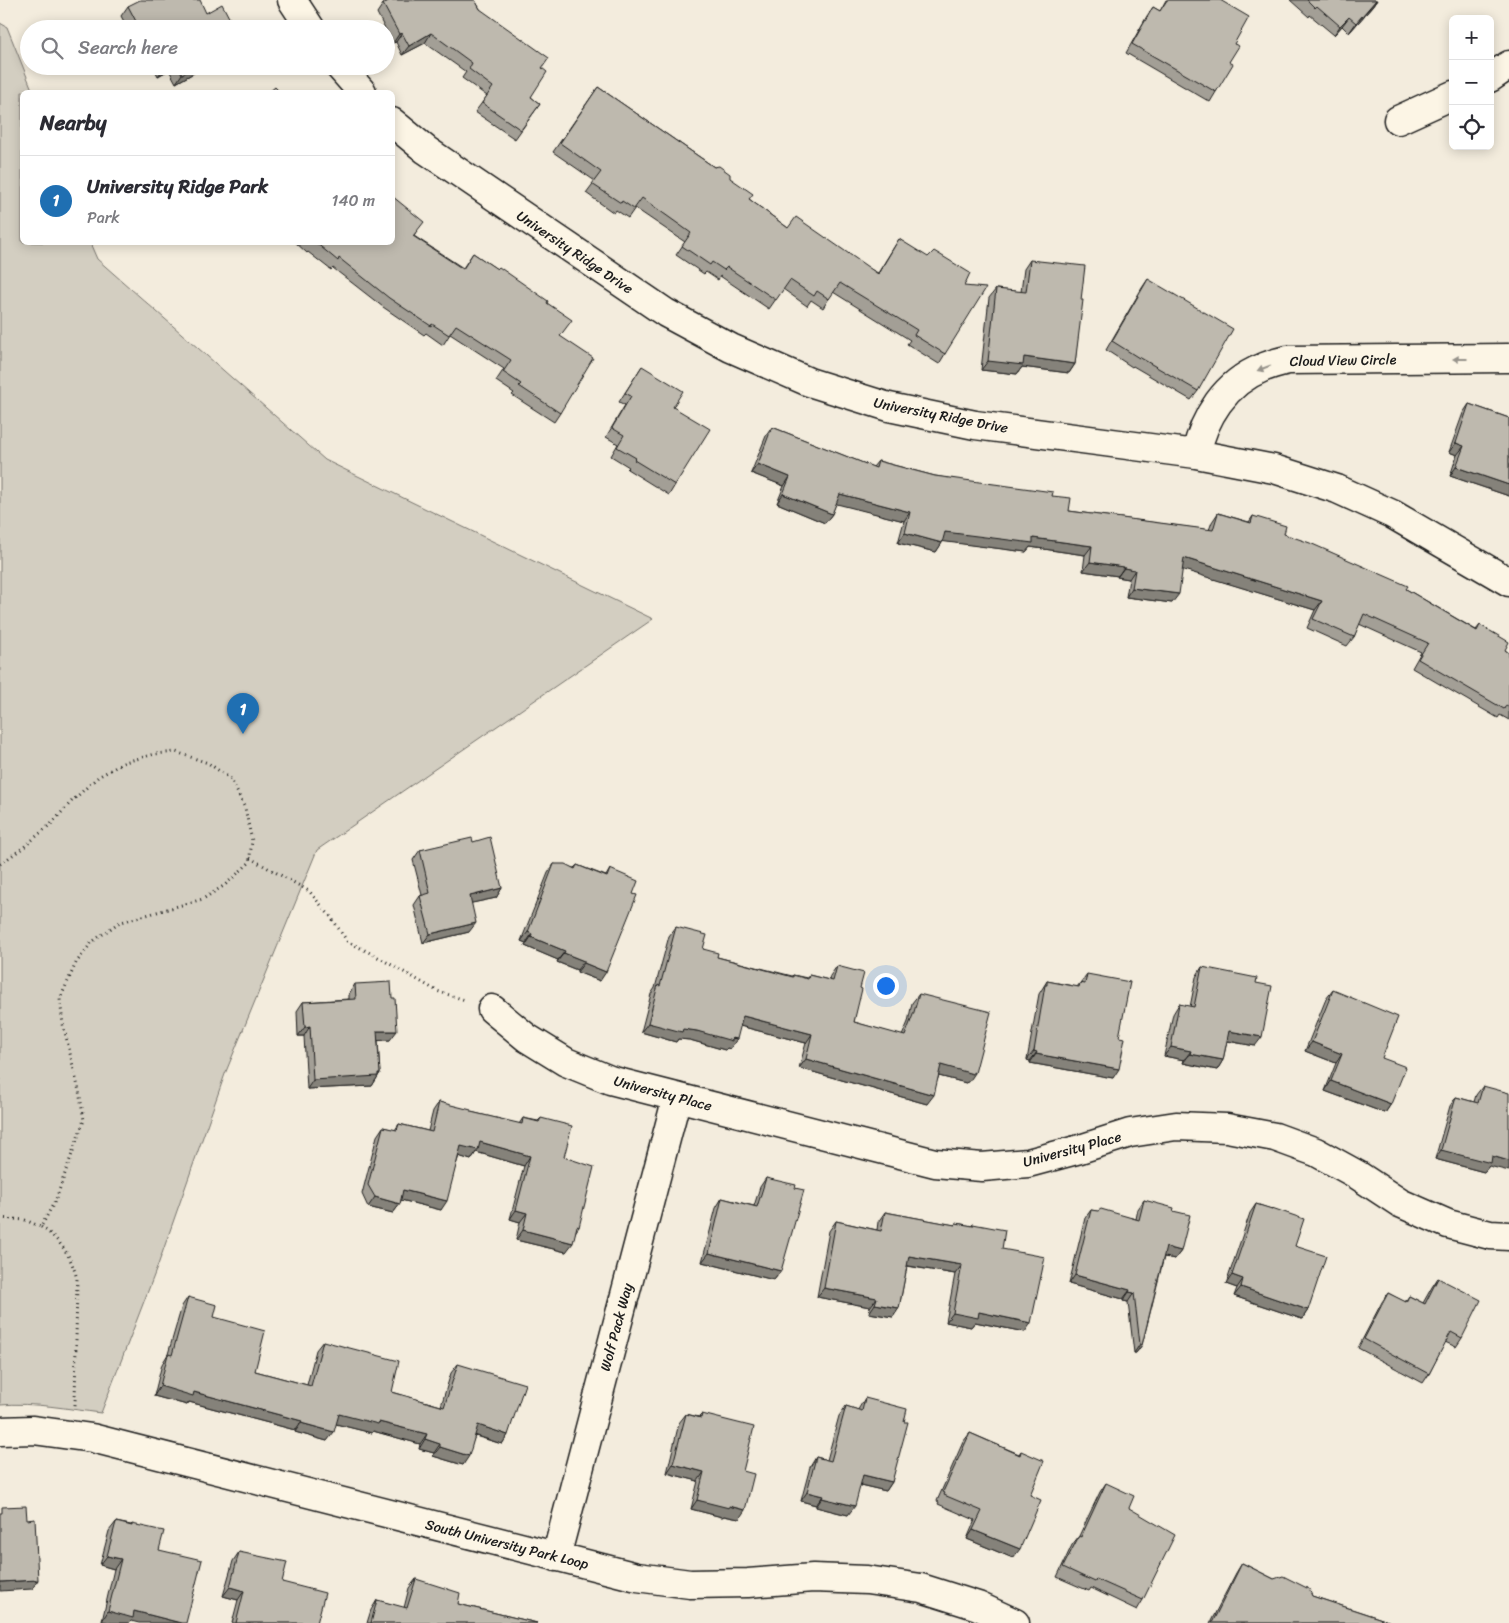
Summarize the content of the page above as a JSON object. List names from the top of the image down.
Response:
{
  "streets": {
    "street": [
      "University Ridge Drive",
      "Cloud View Circle",
      "University Place",
      "Wolf Pack Way",
      "South University Park Loop"
    ]
  },
  "crossings": [
    ["University Ridge Drive", "Cloud View Circle"],
    ["University Place", "Wolf Pack Way"],
    ["Wolf Pack Way", "South University Park Loop"]
  ],
  "one_way": ["Cloud View Circle"],
  "page": {
    "map_buttons": ["+", "−"],
    "search": "Search here",
    "heading": "Nearby",
    "list": [
      {
        "mark": "1",
        "name": "University Ridge Park",
        "note": "Park",
        "value": "140 m"
      }
    ],
    "pins": "1"
  }
}
